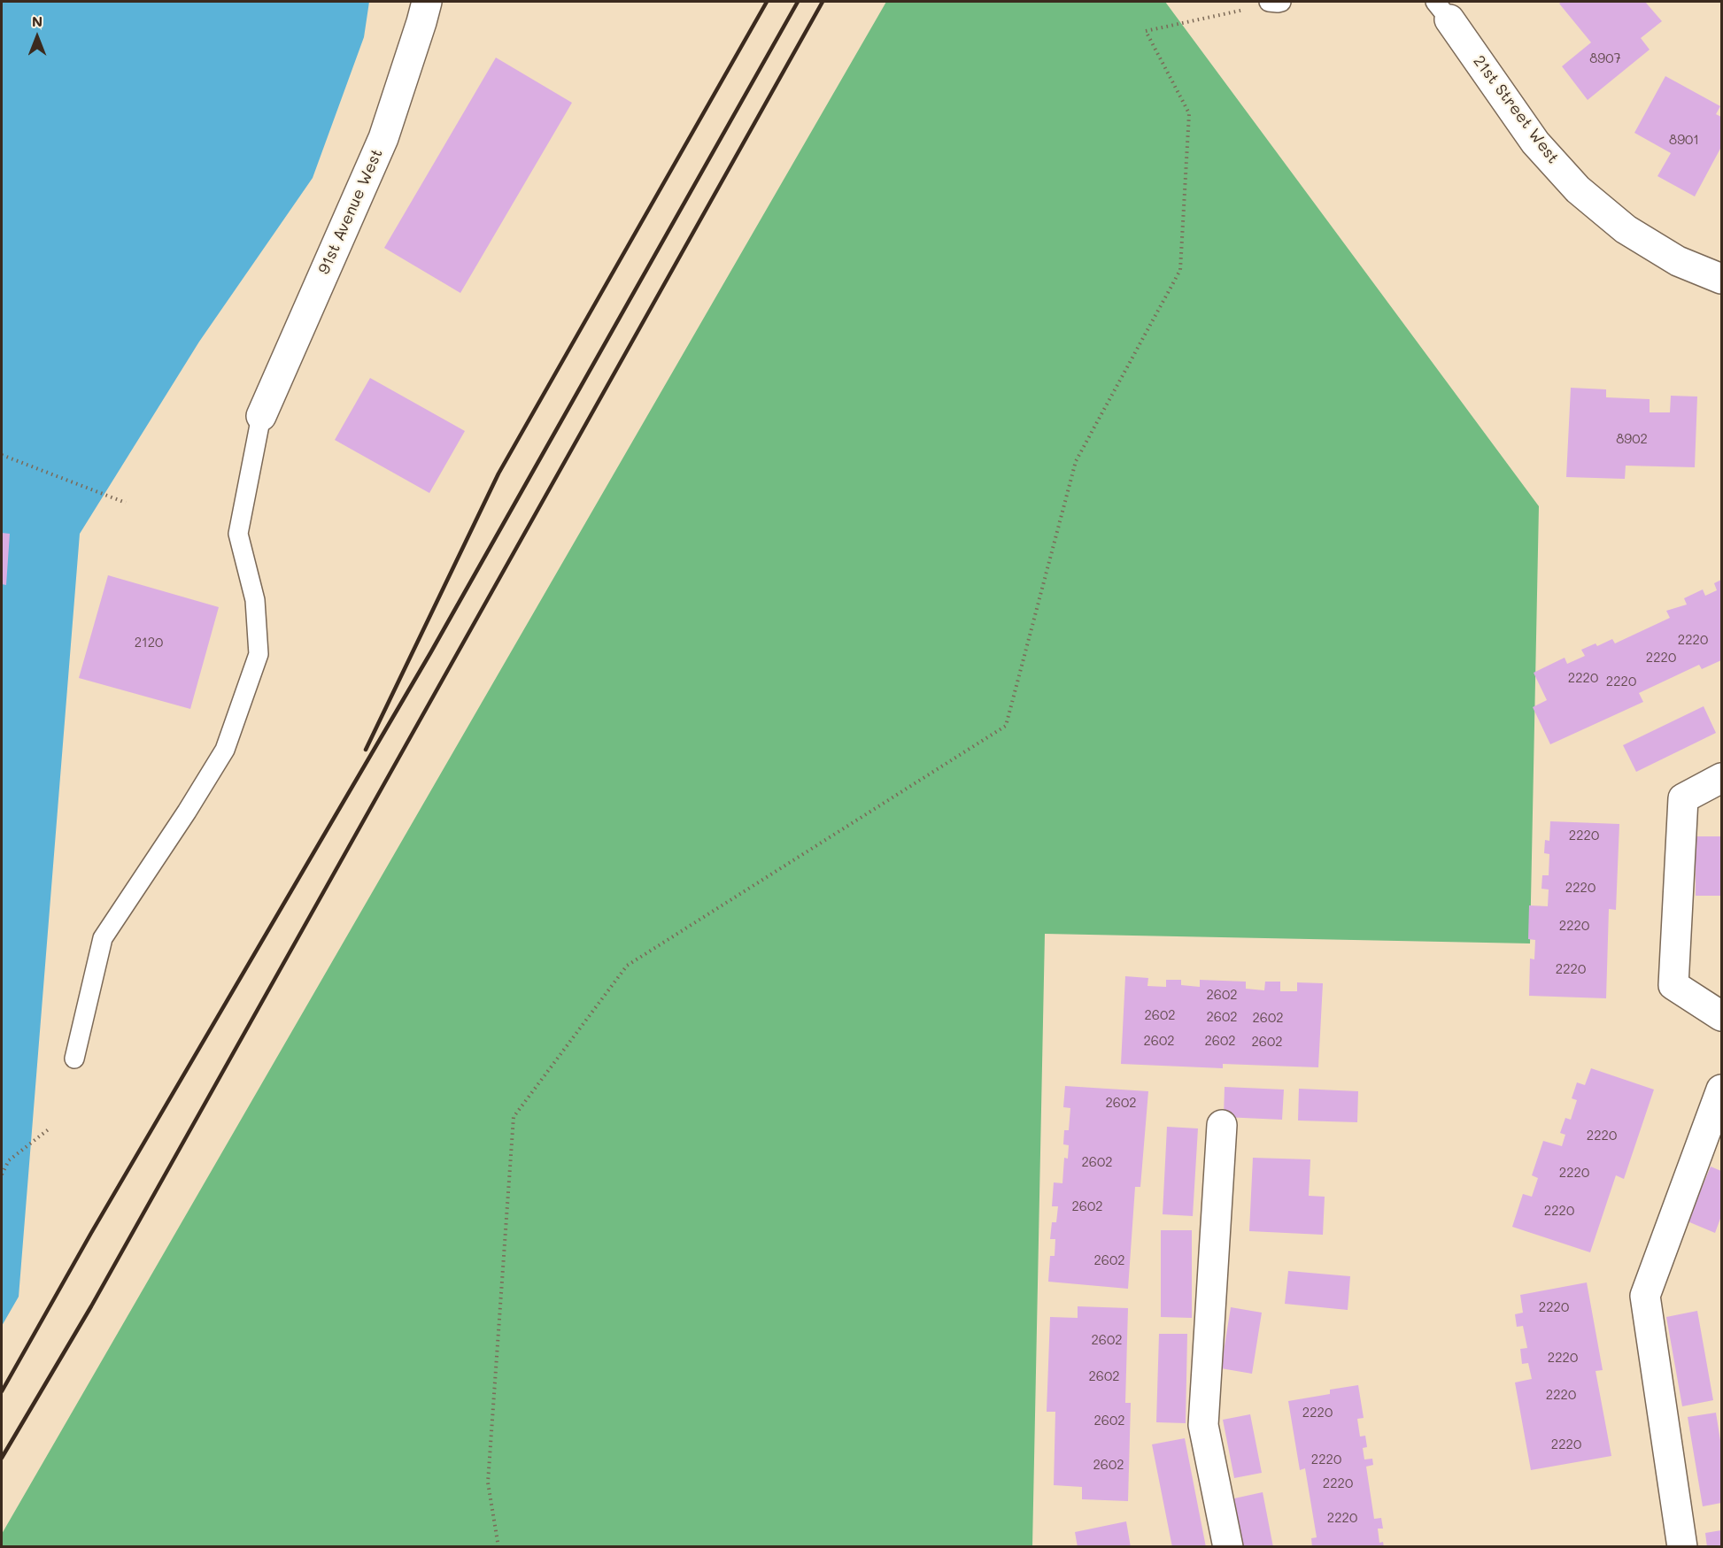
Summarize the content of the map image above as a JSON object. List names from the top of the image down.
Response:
{
  "streets": {
    "street": ["21st Street West", "91st Avenue West"]
  },
  "house_numbers": [
    "8907",
    "8901",
    "8902",
    "2220",
    "2120",
    "2220",
    "2220",
    "2220",
    "2220",
    "2220",
    "2220",
    "2220",
    "2602",
    "2602",
    "2602",
    "2602",
    "2602",
    "2602",
    "2602",
    "2602",
    "2220",
    "2602",
    "2220",
    "2602",
    "2220",
    "2602",
    "2220",
    "2602",
    "2220",
    "2602",
    "2220",
    "2220",
    "2602",
    "2220",
    "2220",
    "2602",
    "2220",
    "2220"
  ],
  "north": "top"
}
